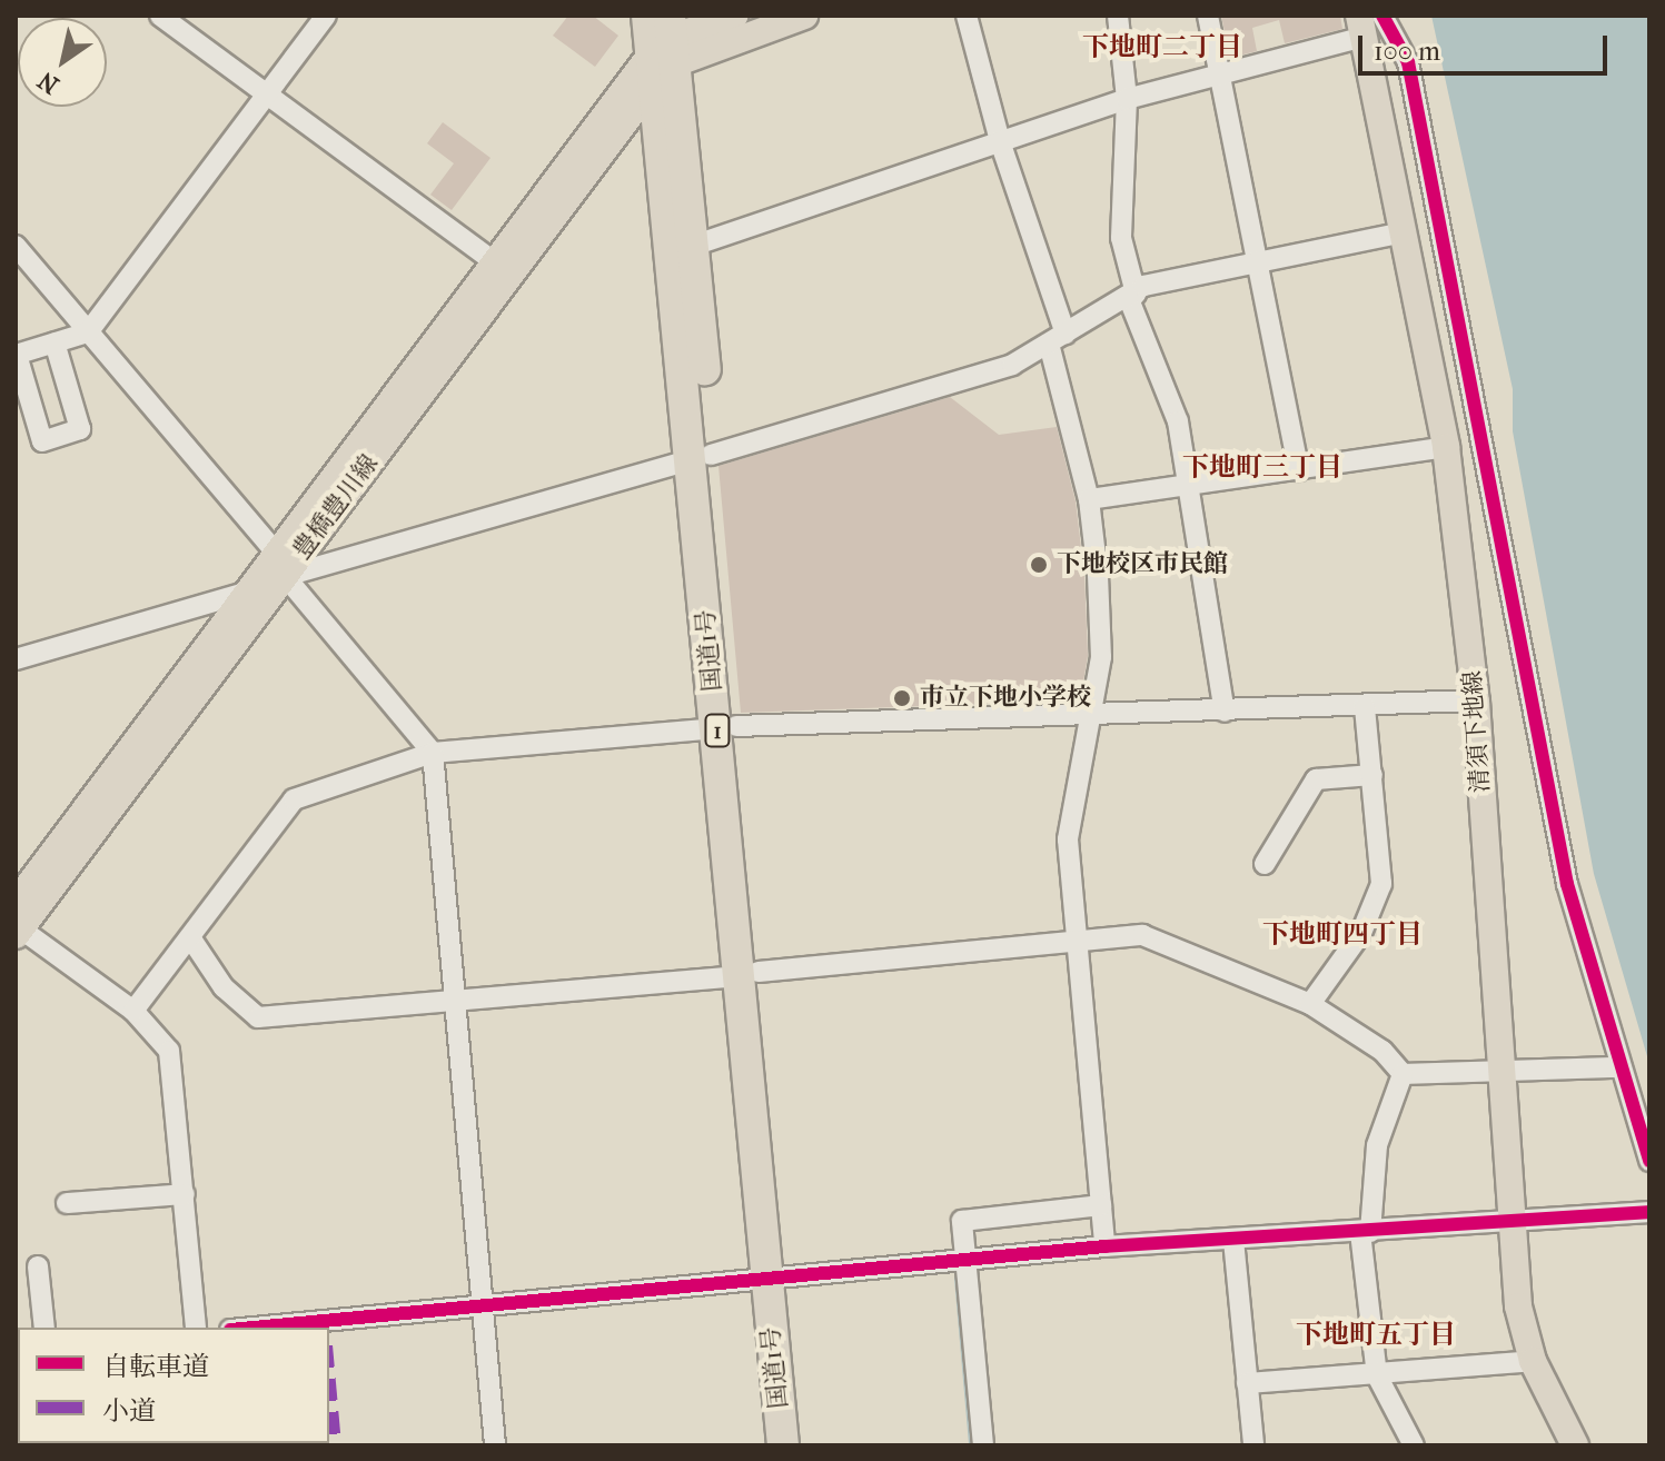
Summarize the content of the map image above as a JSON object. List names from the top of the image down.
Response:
{
  "streets": {
    "highway": ["国道1号", "1"],
    "main road": ["豊橋豊川線", "清須下地線"]
  },
  "crossings": [
    ["豊橋豊川線", "国道1号"]
  ],
  "districts": [
    "下地町二丁目",
    "下地町三丁目",
    "下地町四丁目",
    "下地町五丁目"
  ],
  "places": ["下地校区市民館", "市立下地小学校"],
  "legend": ["自転車道", "小道"],
  "scale_bar": "100 m",
  "north": "bottom left"
}
